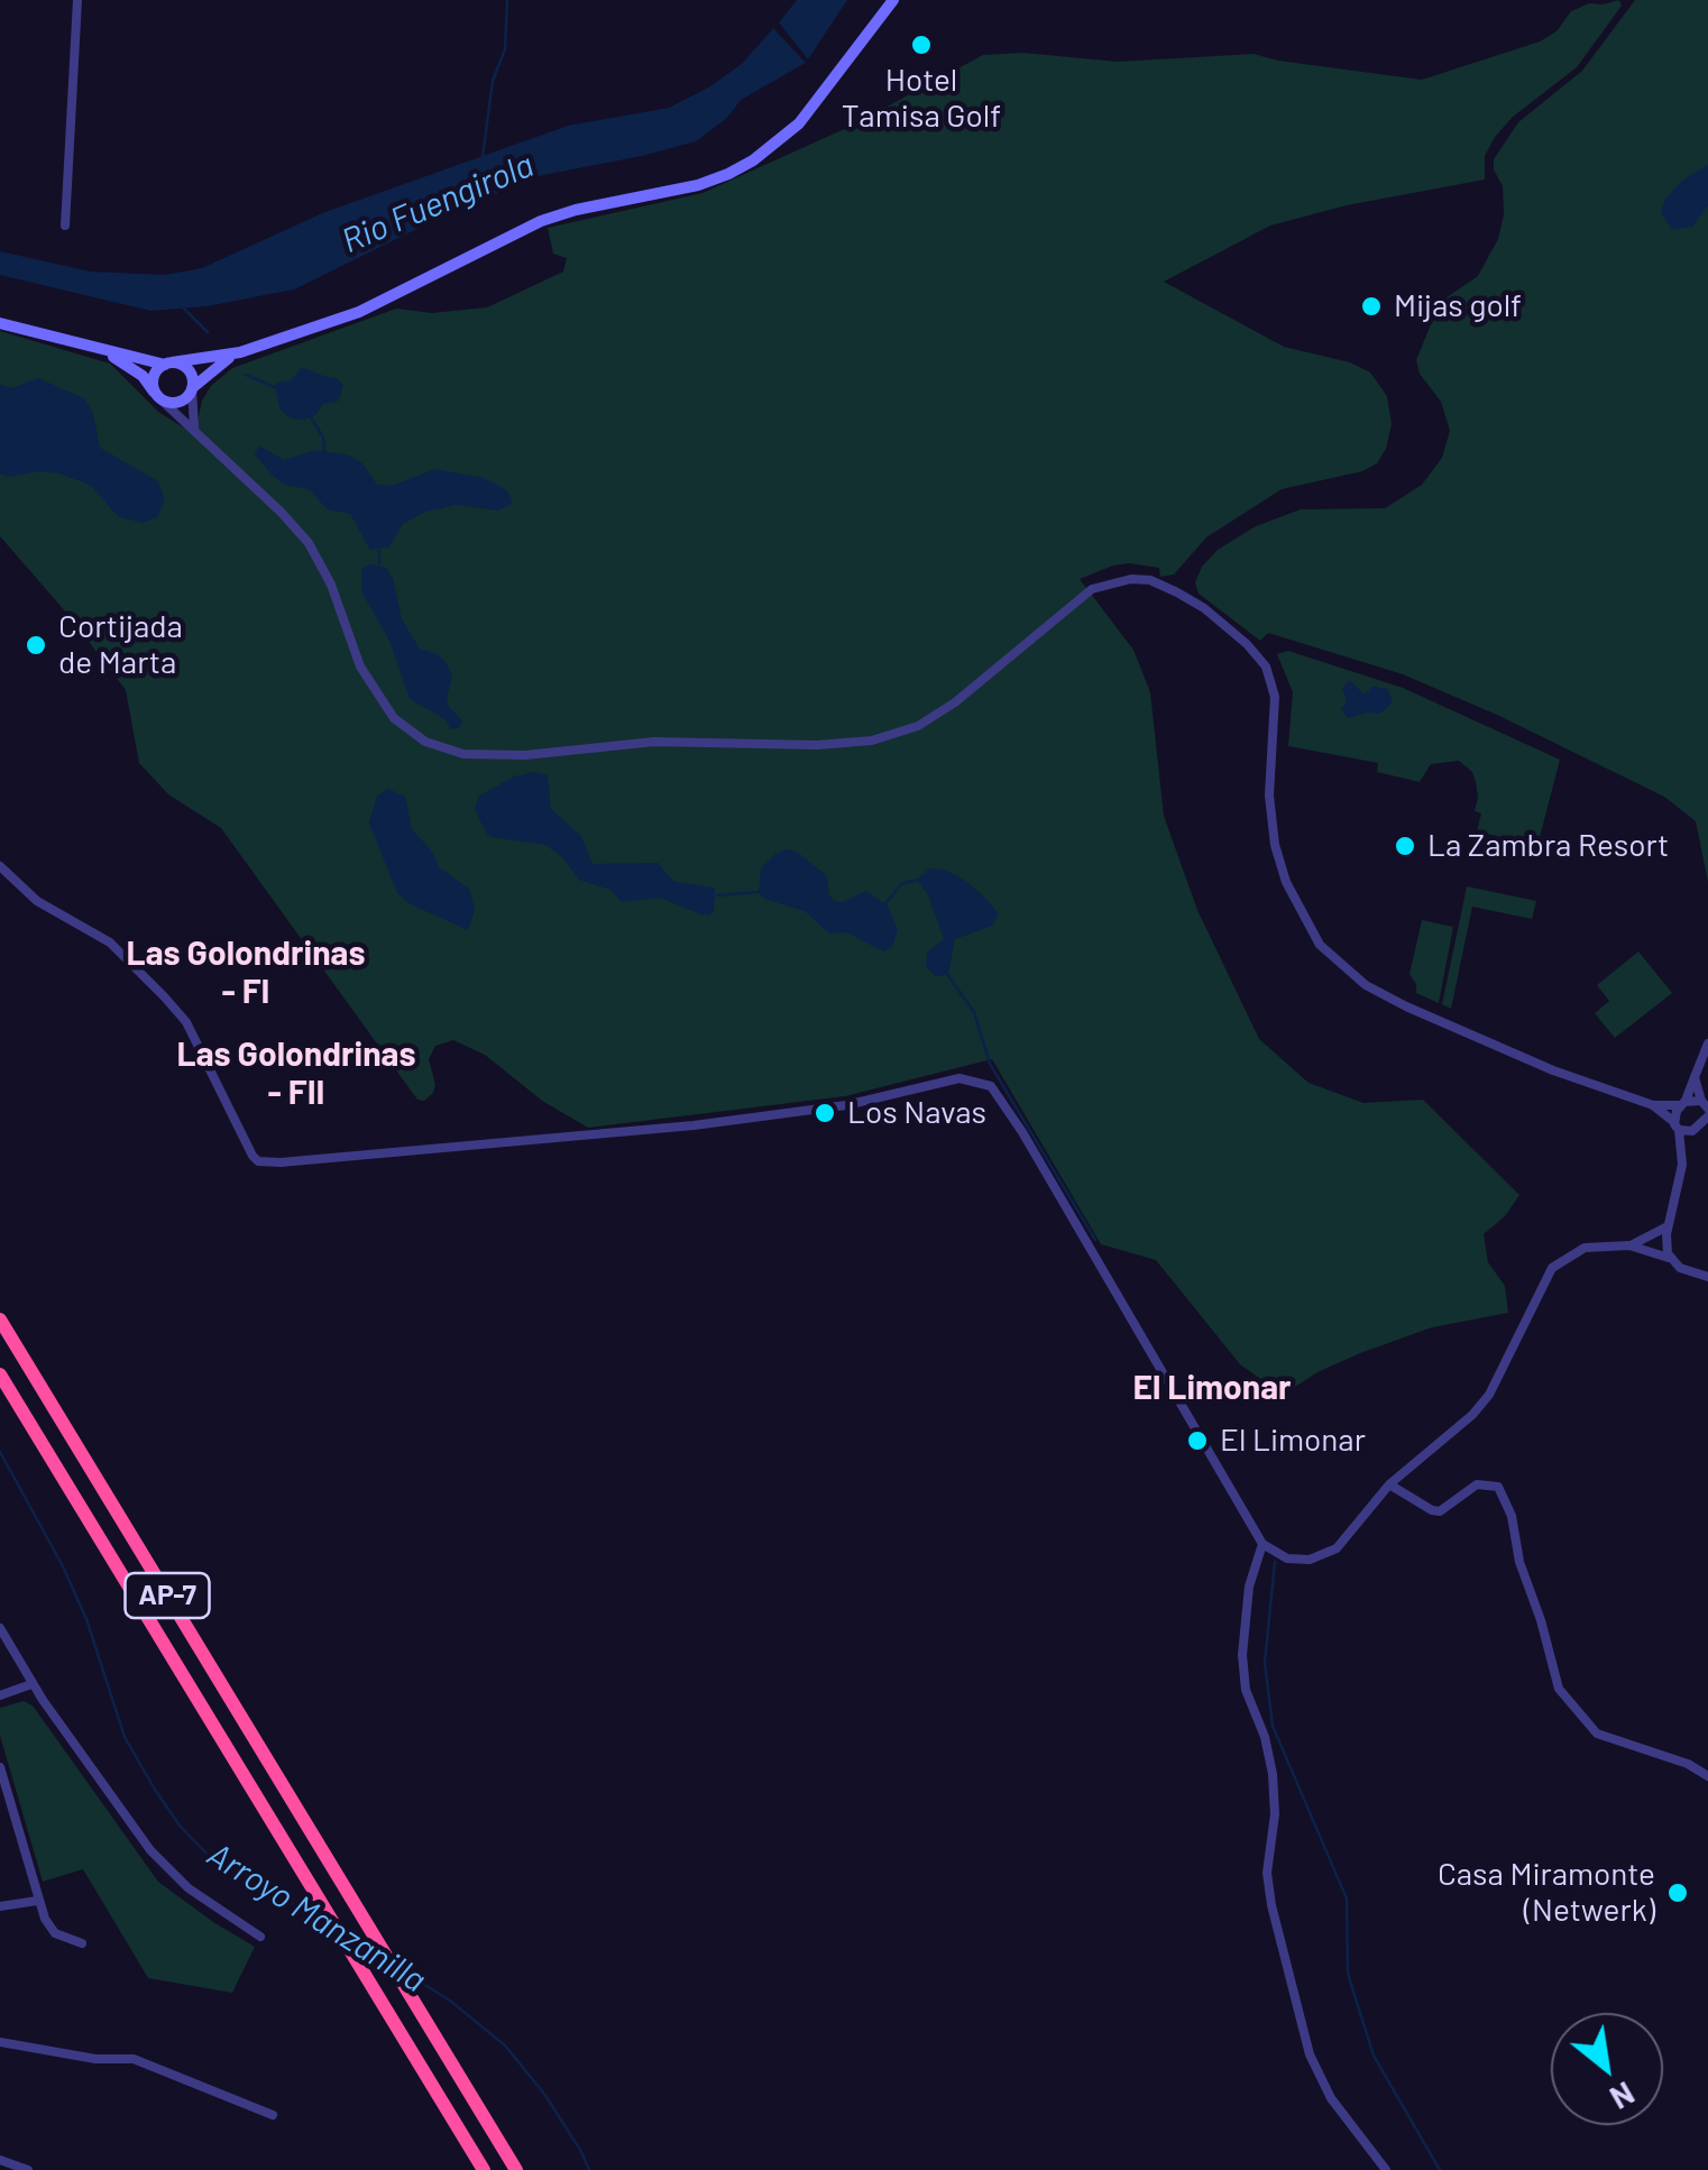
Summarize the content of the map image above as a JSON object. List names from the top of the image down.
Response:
{
  "streets": {
    "highway": ["AP-7"]
  },
  "districts": ["Las Golondrinas - FI", "Las Golondrinas - FII", "El Limonar"],
  "water": ["Rio Fuengirola", "Arroyo Manzanilla"],
  "places": [
    "Hotel Tamisa Golf",
    "Mijas golf",
    "Cortijada de Marta",
    "La Zambra Resort",
    "Los Navas",
    "El Limonar",
    "Casa Miramonte (Netwerk)"
  ],
  "north": "bottom right"
}
